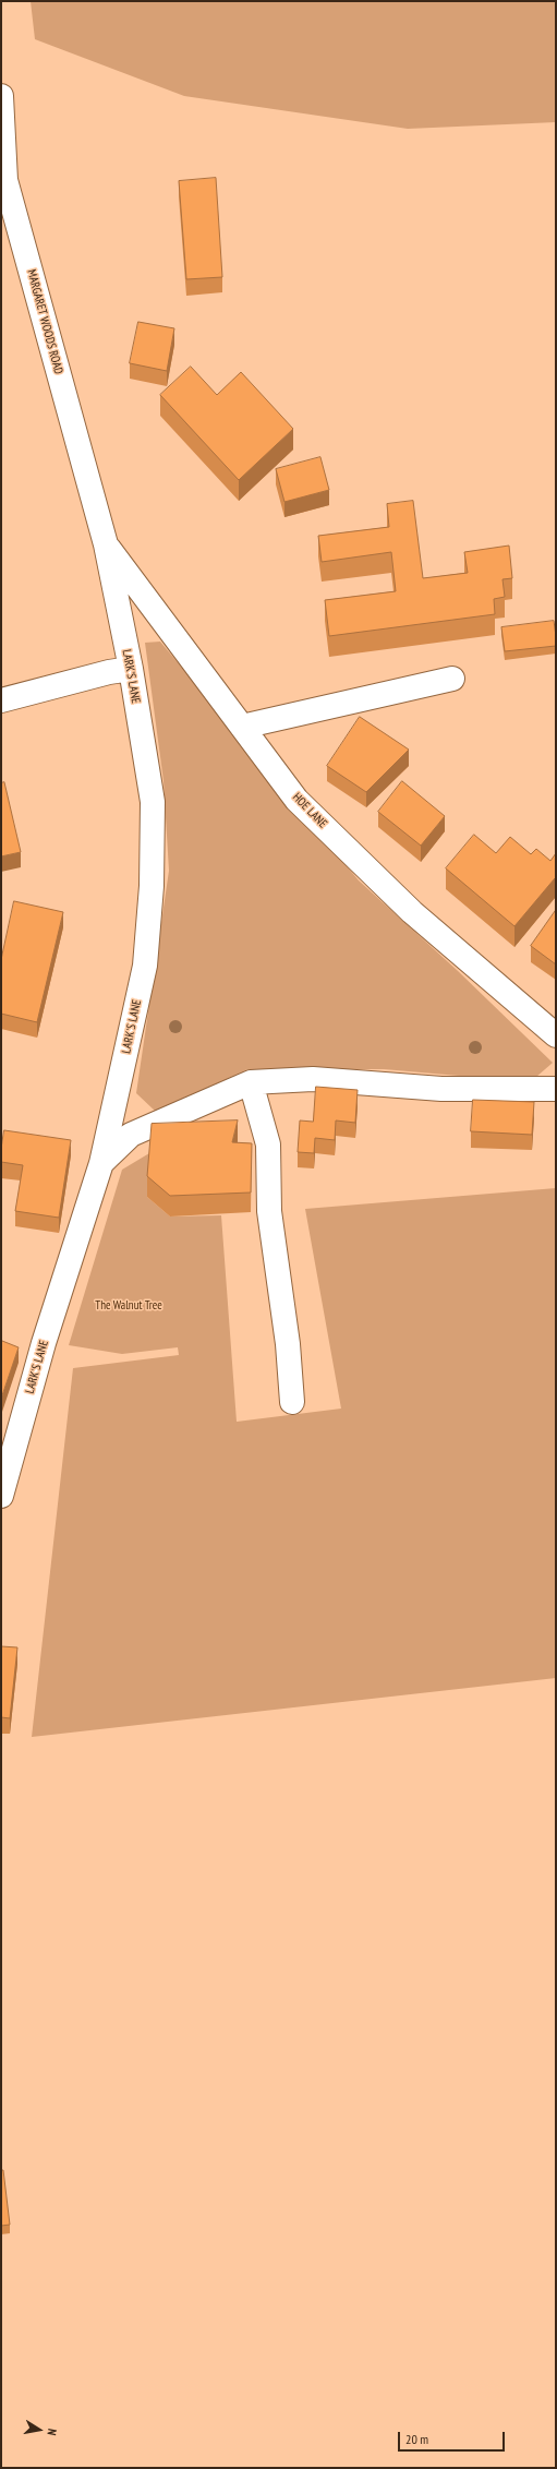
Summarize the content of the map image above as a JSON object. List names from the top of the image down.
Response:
{
  "streets": {
    "street": ["MARGARET WOODS ROAD", "LARK'S LANE", "HOE LANE"]
  },
  "crossings": [
    ["MARGARET WOODS ROAD", "LARK'S LANE"],
    ["MARGARET WOODS ROAD", "HOE LANE"],
    ["LARK'S LANE", "HOE LANE"]
  ],
  "parks": ["The Walnut Tree"],
  "scale_bar": "20 m",
  "north": "right"
}
